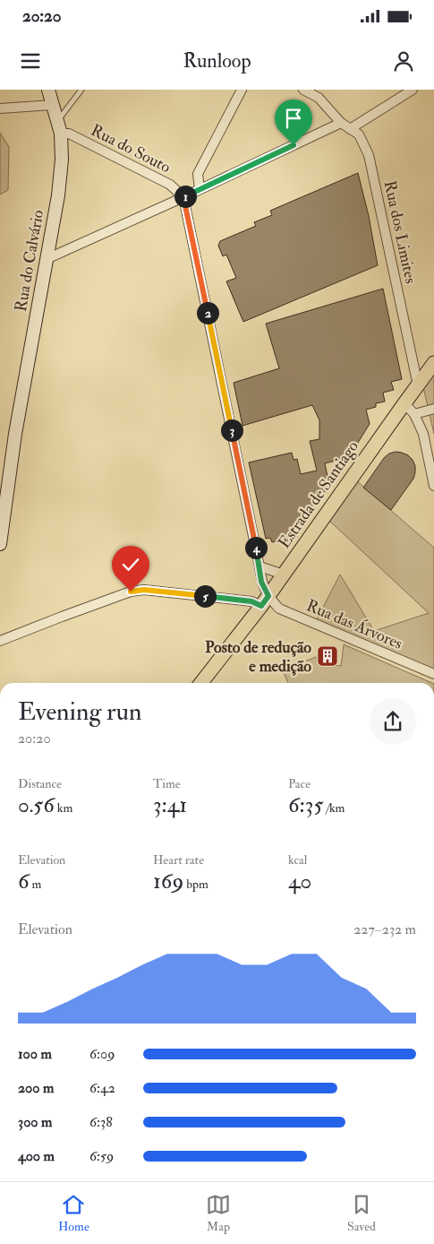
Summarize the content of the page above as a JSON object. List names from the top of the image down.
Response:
{
  "streets": {
    "main road": ["Rua do Calvário", "Estrada de Santiago"],
    "street": ["Rua do Souto", "Rua dos Limites", "Rua das Árvores"]
  },
  "crossings": [
    ["Rua do Souto", "Rua do Calvário"],
    ["Rua dos Limites", "Estrada de Santiago"],
    ["Estrada de Santiago", "Rua das Árvores"]
  ],
  "places": {
    "building": ["Posto de redução e medição"]
  },
  "page": {
    "status": "20:20",
    "header": "Runloop",
    "pins": [
      "1",
      "2",
      "3",
      "4",
      "5"
    ],
    "heading": ["Evening run", "20:20"],
    "stats": [
      ["Distance", "0.56 km"],
      ["Time", "3:41"],
      ["Pace", "6:35 /km"],
      ["Elevation", "6 m"],
      ["Heart rate", "169 bpm"],
      ["kcal", "40"]
    ],
    "chart": ["Elevation", "227–232 m"],
    "list": [
      {
        "name": "100 m",
        "note": "6:09"
      },
      {
        "name": "200 m",
        "note": "6:42"
      },
      {
        "name": "300 m",
        "note": "6:38"
      },
      {
        "name": "400 m",
        "note": "6:59"
      }
    ],
    "tabs": ["Home", "Map", "Saved"]
  }
}
